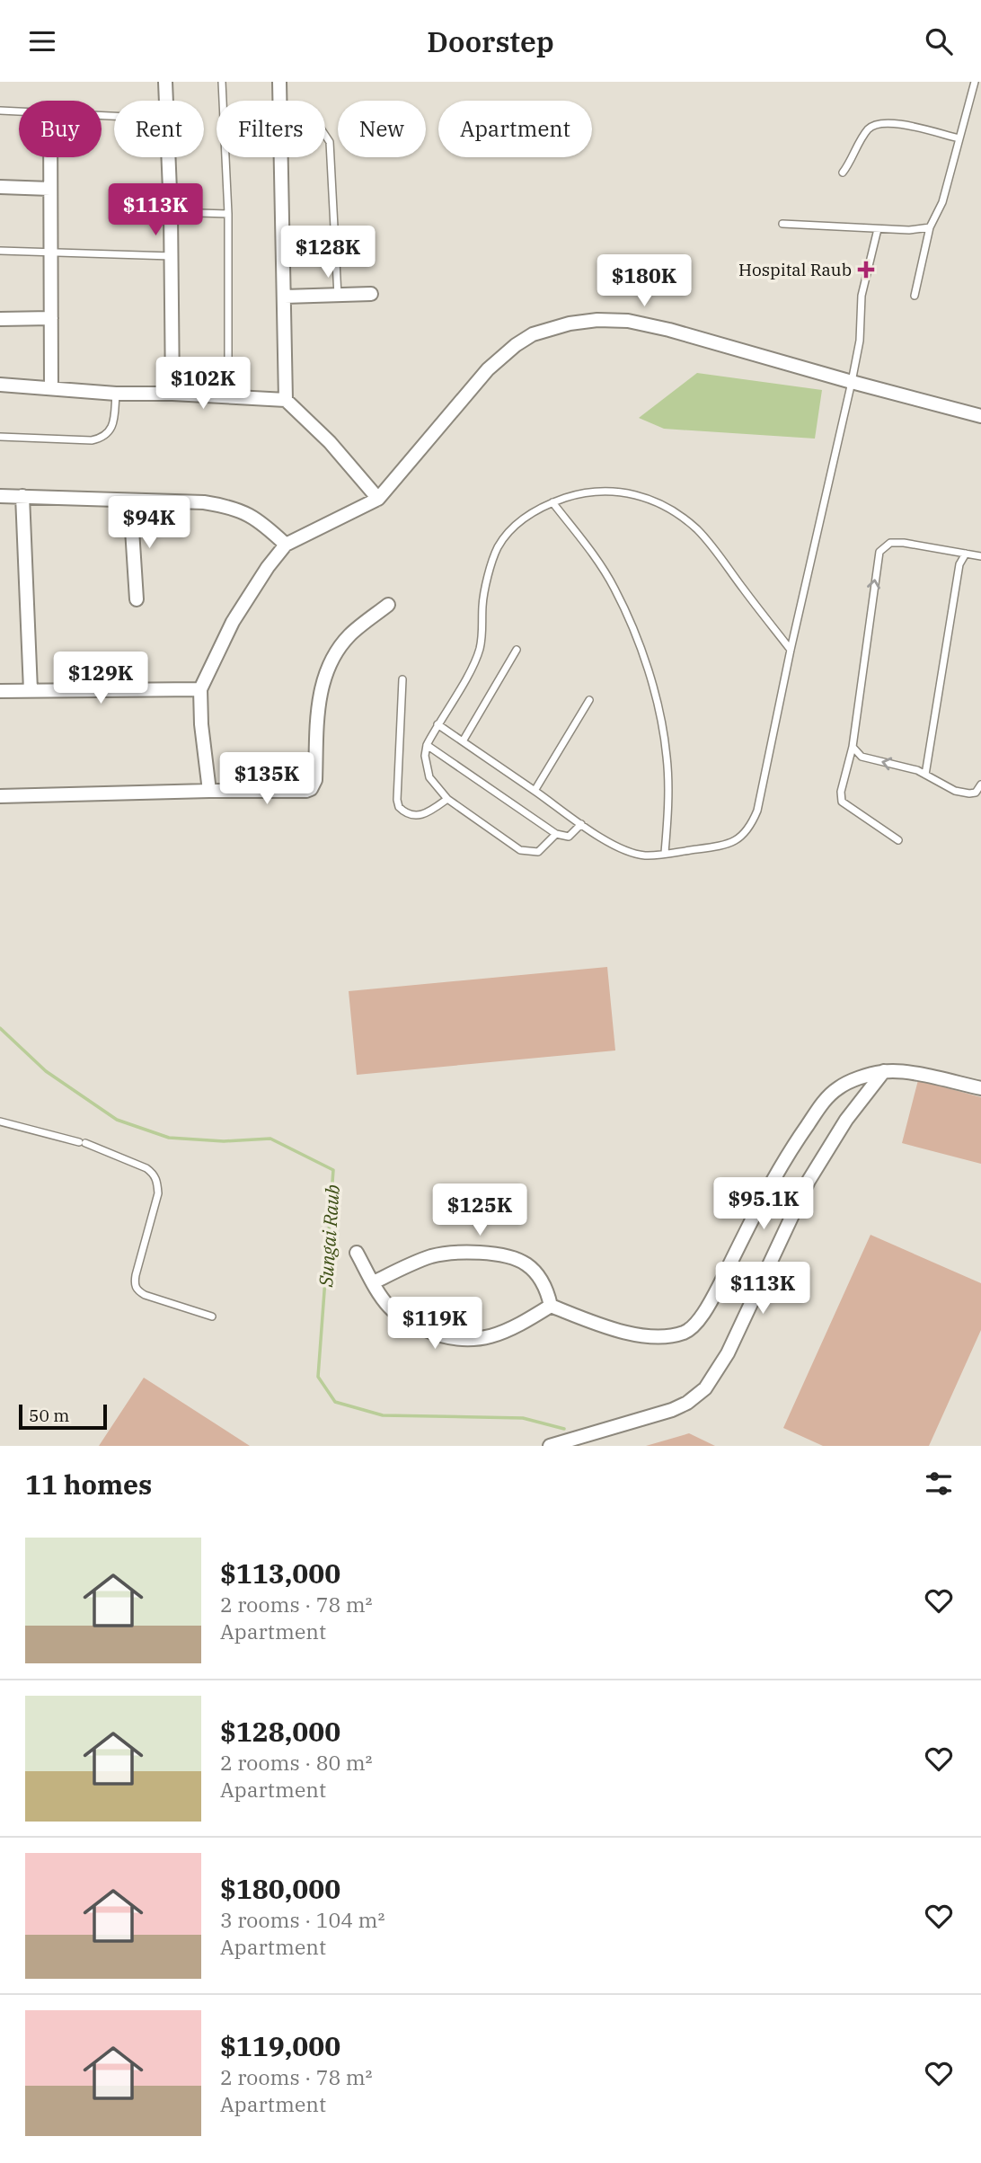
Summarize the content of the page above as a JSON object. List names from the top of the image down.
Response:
{
  "water": ["Sungai Raub"],
  "places": {
    "health": ["Hospital Raub"]
  },
  "scale_bar": "50 m",
  "page": {
    "header": "Doorstep",
    "chip": [
      "Buy",
      "Rent",
      "Filters",
      "New",
      "Apartment"
    ],
    "price": [
      "$113K",
      "$128K",
      "$180K",
      "$102K",
      "$94K",
      "$129K",
      "$135K",
      "$95.1K",
      "$125K",
      "$113K",
      "$119K"
    ],
    "scale": "50 m",
    "heading": "11 homes",
    "list": [
      {
        "name": "$113,000",
        "note": "2 rooms · 78 m² · Apartment"
      },
      {
        "name": "$128,000",
        "note": "2 rooms · 80 m² · Apartment"
      },
      {
        "name": "$180,000",
        "note": "3 rooms · 104 m² · Apartment"
      },
      {
        "name": "$119,000",
        "note": "2 rooms · 78 m² · Apartment"
      }
    ]
  }
}
